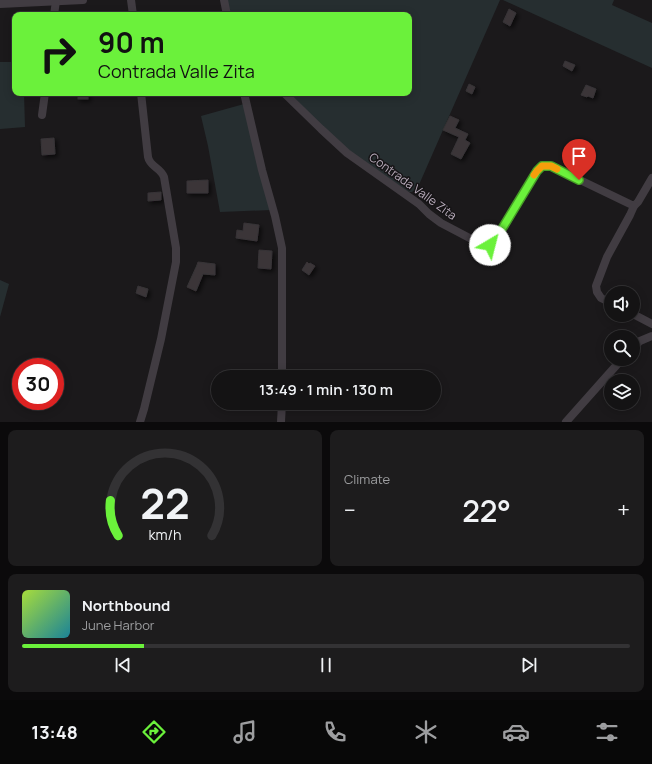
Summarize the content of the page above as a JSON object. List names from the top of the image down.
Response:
{
  "streets": {
    "street": ["Contrada Valle Zita"]
  },
  "page": {
    "turn": ["90 m", "Contrada Valle Zita"],
    "limit": "30",
    "trip": "13:49 · 1 min · 130 m",
    "tile": "Climate",
    "heat": ["−", "22°", "+"],
    "song": ["Northbound", "June Harbor"],
    "tabs": "13:48",
    "gauge": ["22", "km/h"]
  }
}
